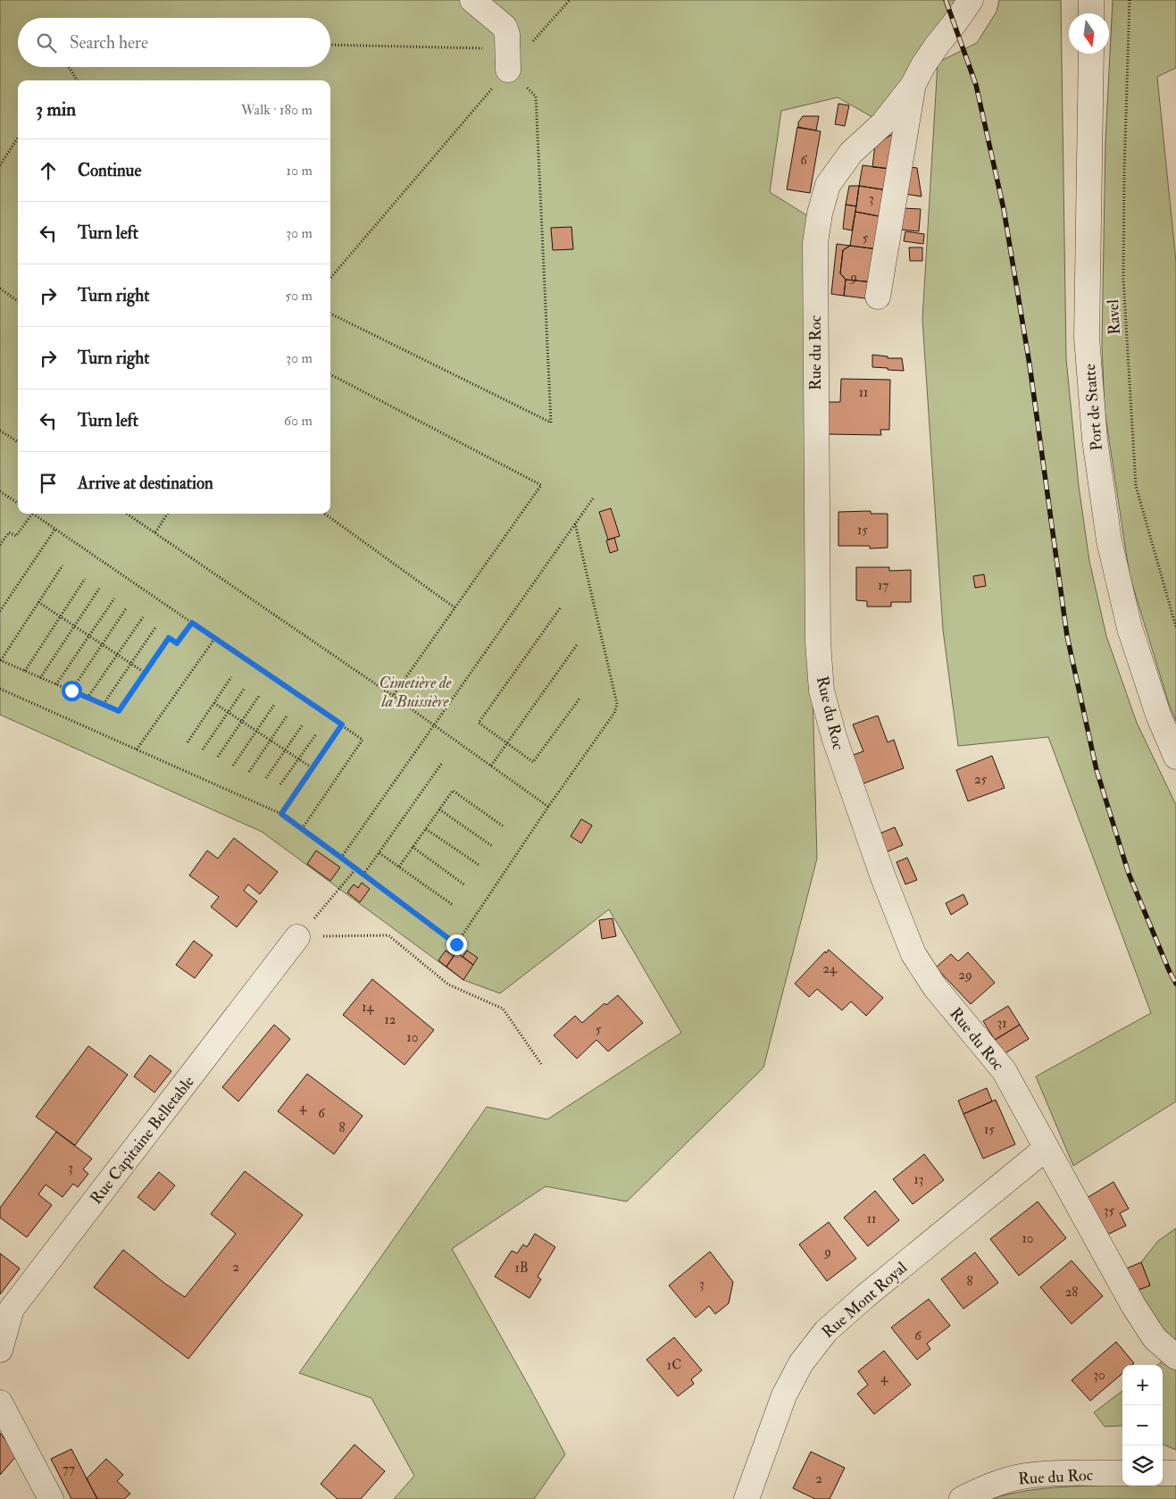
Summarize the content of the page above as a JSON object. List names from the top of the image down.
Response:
{
  "streets": {
    "street": [
      "Rue du Roc",
      "Port de Statte",
      "Rue Capitaine Belletable",
      "Rue Mont Royal"
    ],
    "path": ["Ravel"]
  },
  "crossings": [
    ["Rue du Roc", "Rue Mont Royal"]
  ],
  "parks": ["Cimetière de la Buissière"],
  "house_numbers": [
    "6",
    "3",
    "5",
    "9",
    "11",
    "15",
    "17",
    "25",
    "24",
    "29",
    "14",
    "12",
    "31",
    "5",
    "10",
    "4",
    "6",
    "8",
    "15",
    "3",
    "13",
    "35",
    "11",
    "10",
    "9",
    "2",
    "1B",
    "8",
    "3",
    "28",
    "6",
    "1C",
    "30",
    "4",
    "77",
    "2"
  ],
  "north": "bottom",
  "page": {
    "search": "Search here",
    "heading": ["3 min", "Walk · 180 m"],
    "list": [
      ["Continue", "10 m"],
      ["Turn left", "30 m"],
      ["Turn right", "50 m"],
      ["Turn right", "30 m"],
      ["Turn left", "60 m"],
      "Arrive at destination"
    ],
    "map_buttons": ["+", "−"]
  }
}
